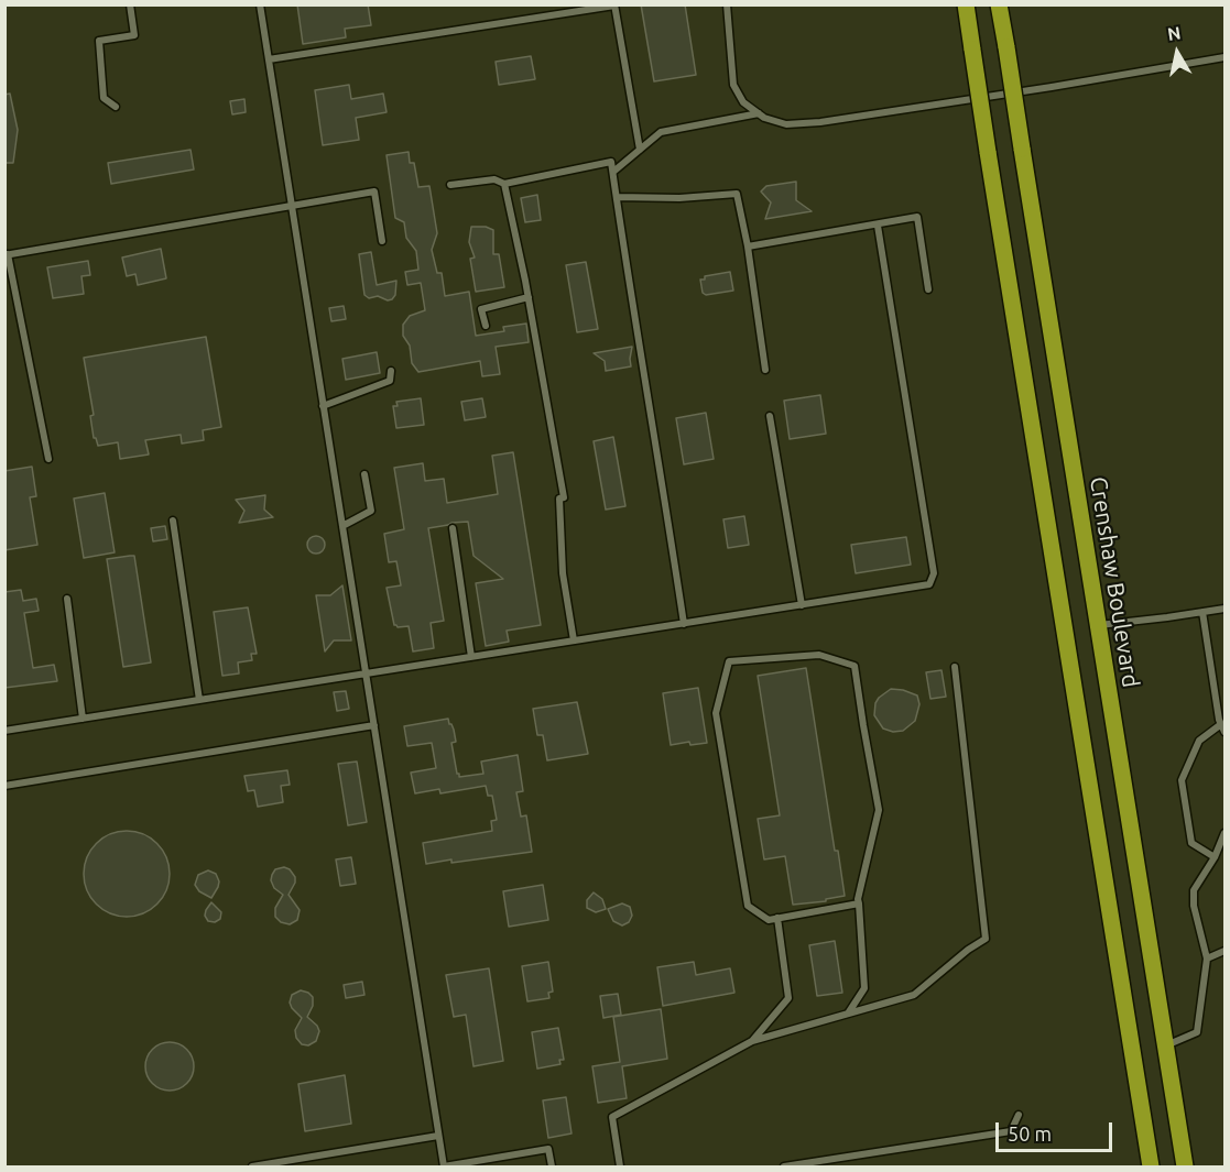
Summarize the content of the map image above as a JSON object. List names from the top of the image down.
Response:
{
  "streets": {
    "main road": ["Crenshaw Boulevard"]
  },
  "scale_bar": "50 m",
  "north": "top"
}
